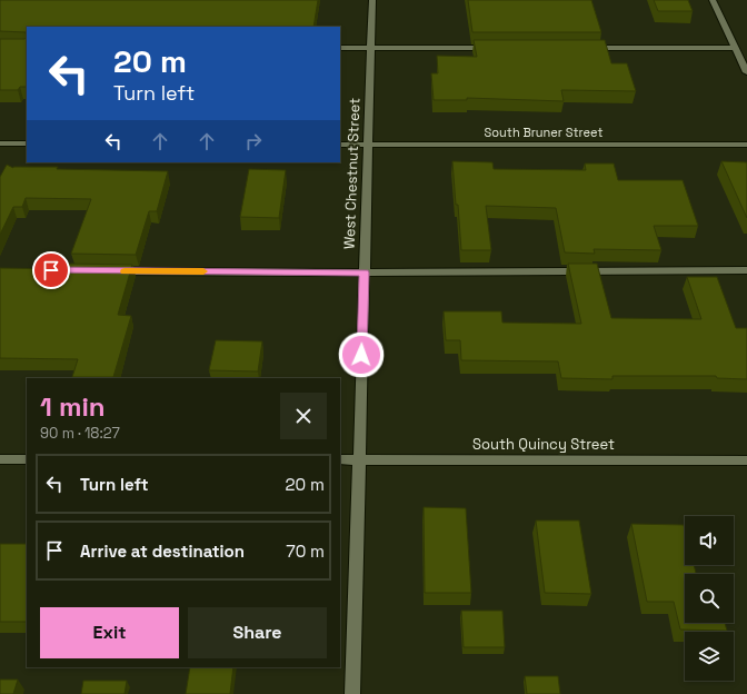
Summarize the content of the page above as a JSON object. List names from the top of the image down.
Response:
{
  "streets": {
    "street": ["South Bruner Street", "West Chestnut Street", "South Quincy Street"]
  },
  "crossings": [
    ["South Bruner Street", "West Chestnut Street"],
    ["West Chestnut Street", "South Quincy Street"]
  ],
  "page": {
    "turn": ["20 m", "Turn left"],
    "heading": ["1 min", "90 m · 18:27"],
    "list": [
      {
        "name": "Turn left",
        "value": "20 m"
      },
      {
        "name": "Arrive at destination",
        "value": "70 m"
      }
    ],
    "buttons": ["Exit", "Share"]
  }
}
